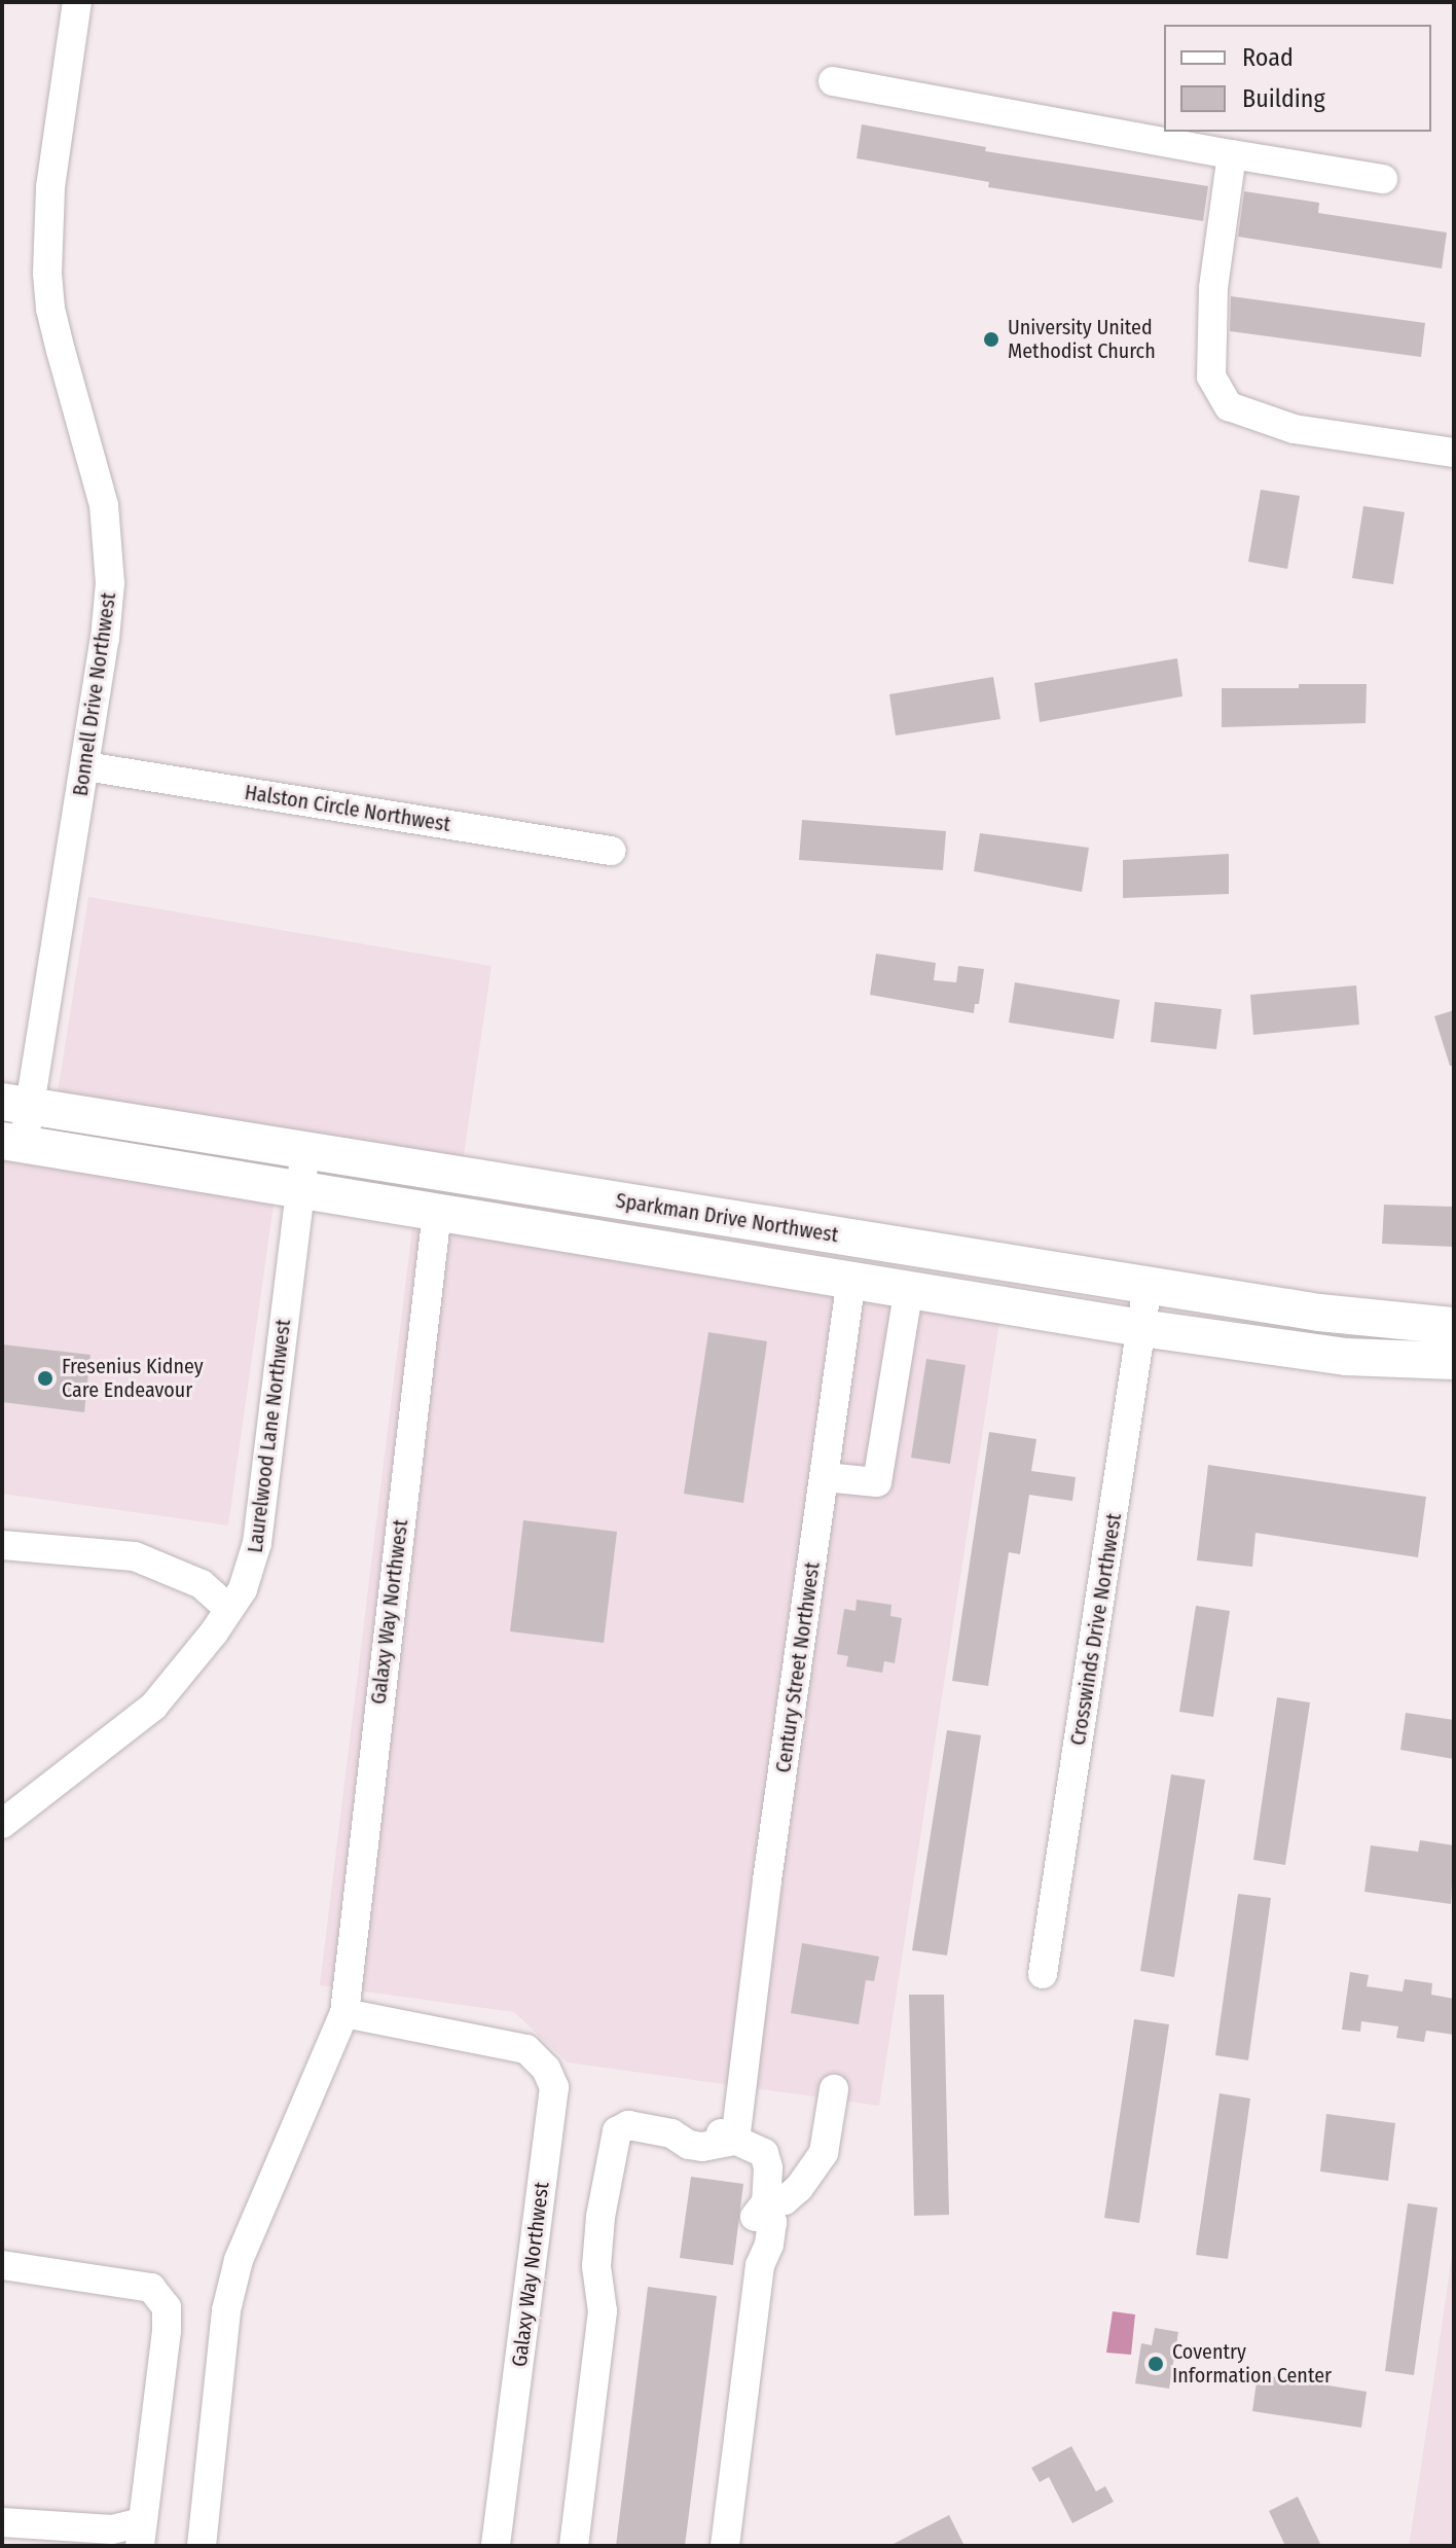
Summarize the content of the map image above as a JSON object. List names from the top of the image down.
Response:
{
  "streets": {
    "main road": ["Sparkman Drive Northwest"],
    "street": [
      "Bonnell Drive Northwest",
      "Halston Circle Northwest",
      "Laurelwood Lane Northwest",
      "Galaxy Way Northwest",
      "Crosswinds Drive Northwest",
      "Century Street Northwest"
    ]
  },
  "crossings": [
    ["Bonnell Drive Northwest", "Halston Circle Northwest"],
    ["Bonnell Drive Northwest", "Sparkman Drive Northwest"],
    ["Sparkman Drive Northwest", "Laurelwood Lane Northwest"],
    ["Sparkman Drive Northwest", "Galaxy Way Northwest"],
    ["Sparkman Drive Northwest", "Crosswinds Drive Northwest"],
    ["Sparkman Drive Northwest", "Century Street Northwest"]
  ],
  "places": ["University United Methodist Church", "Fresenius Kidney Care Endeavour", "Coventry Information Center"],
  "legend": ["Road", "Building"]
}
